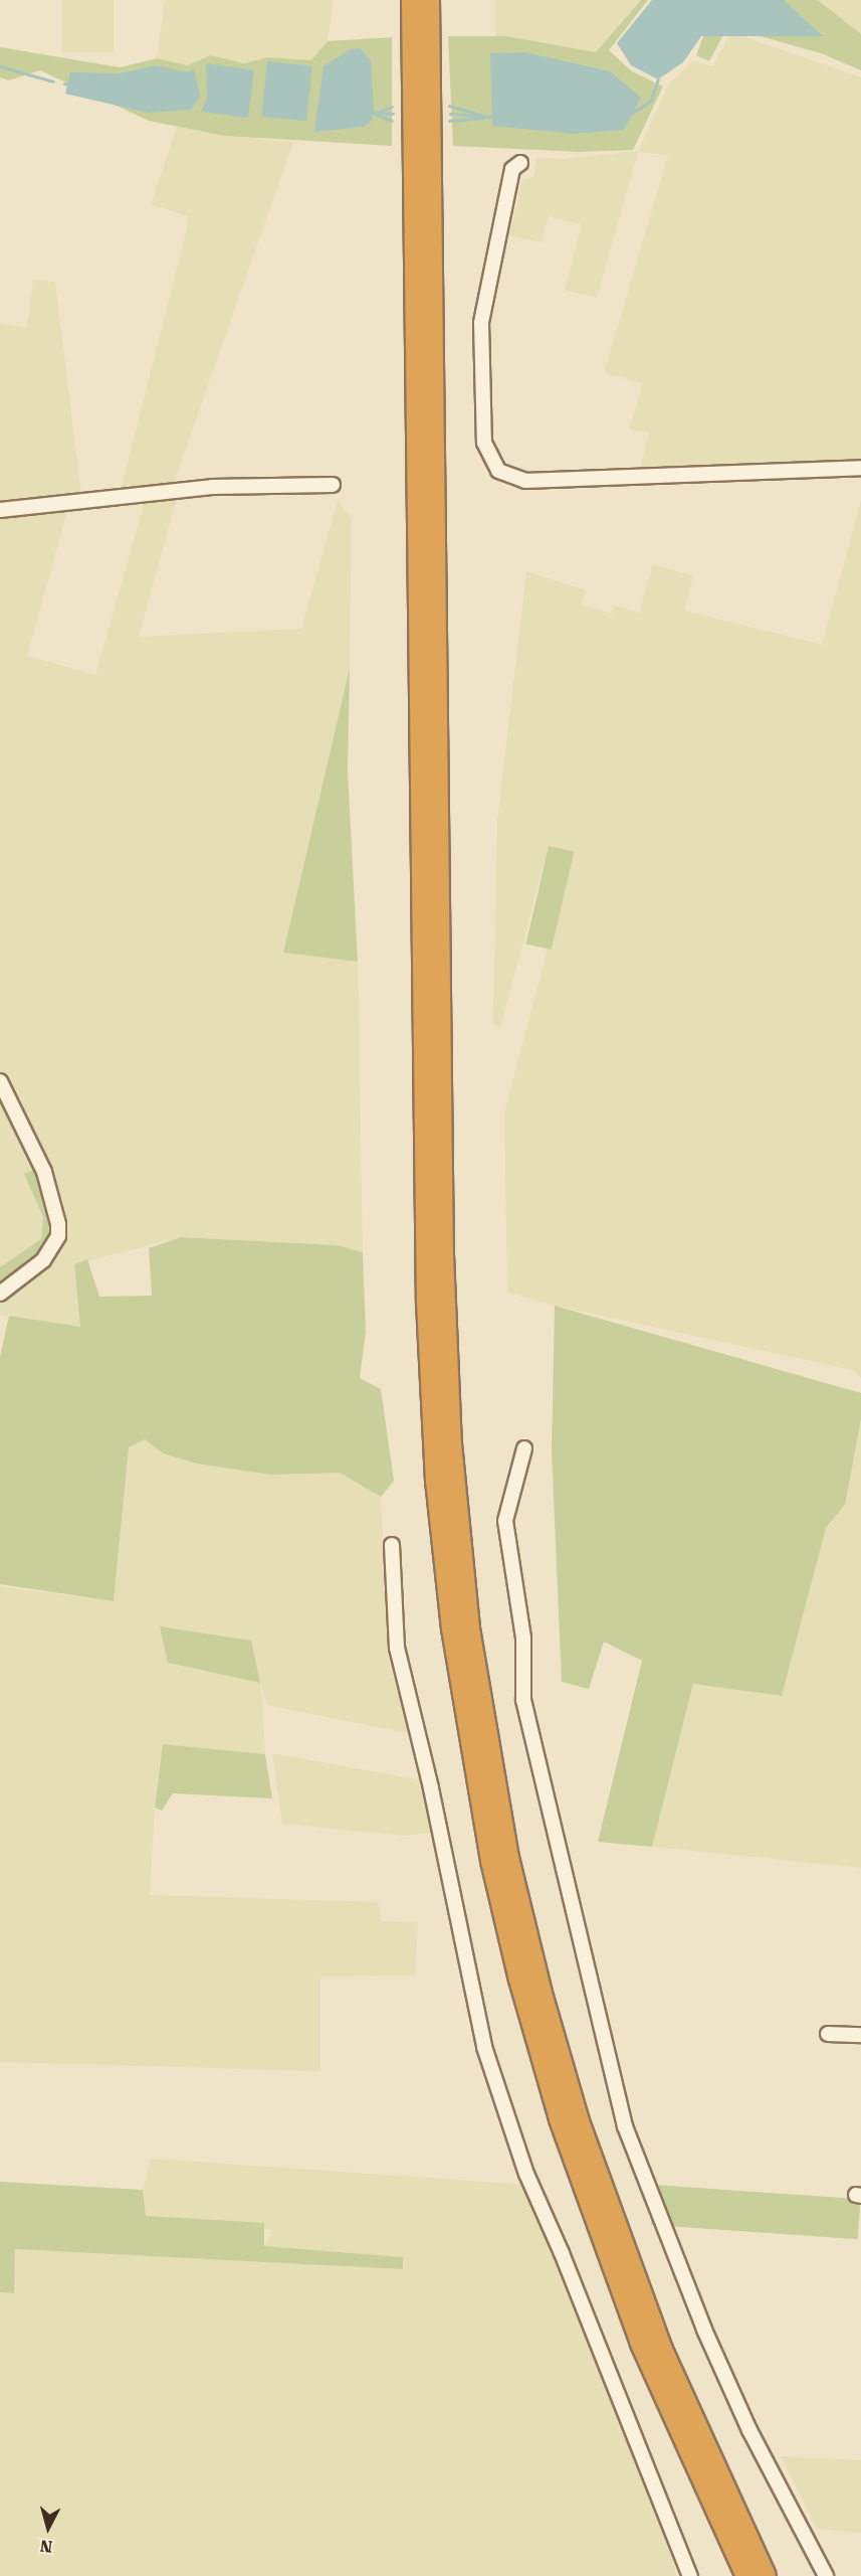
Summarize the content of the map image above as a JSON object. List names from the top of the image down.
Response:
{
  "north": "bottom"
}
